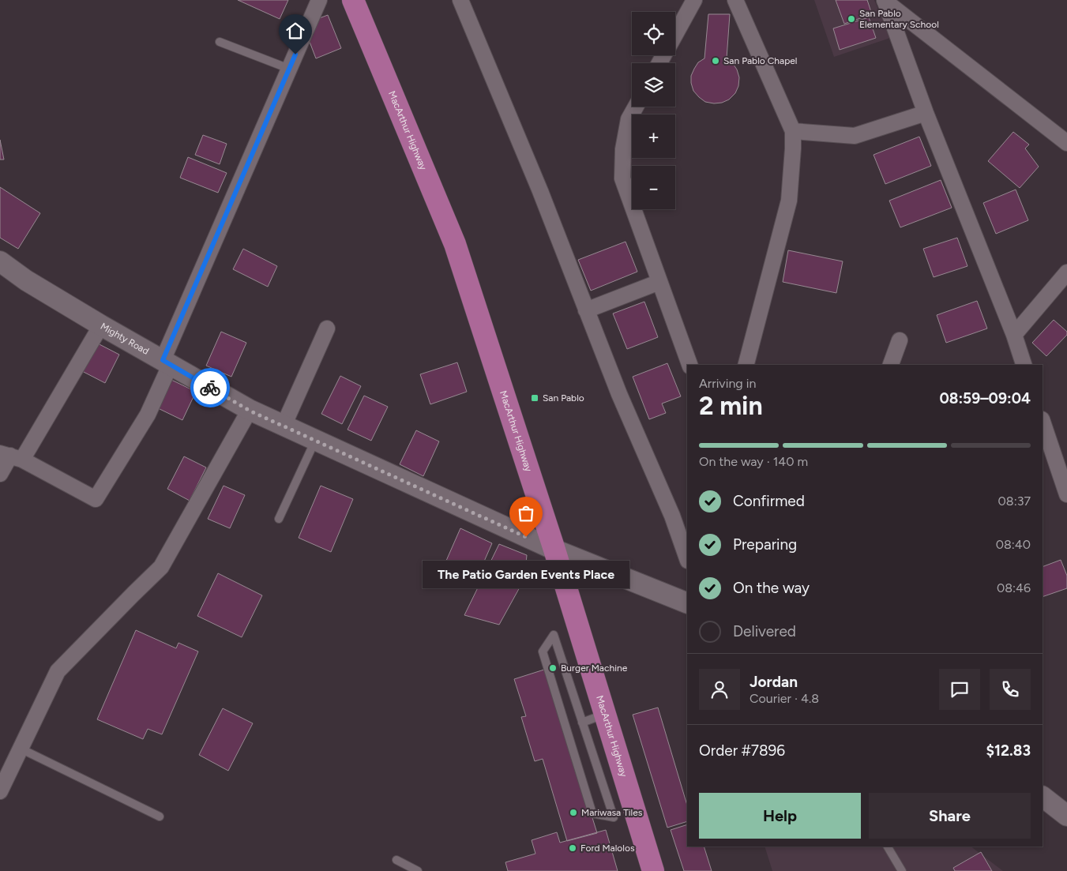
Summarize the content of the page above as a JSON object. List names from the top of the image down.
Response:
{
  "streets": {
    "highway": ["MacArthur Highway"],
    "street": ["Mighty Road"]
  },
  "crossings": [
    ["MacArthur Highway", "Mighty Road"]
  ],
  "places": {
    "other": [
      "San Pablo Elementary School",
      "San Pablo Chapel",
      "The Patio Garden Events Place",
      "Burger Machine",
      "Mariwasa Tiles",
      "Ford Malolos"
    ],
    "transit": ["San Pablo"]
  },
  "page": {
    "map_buttons": ["+", "−"],
    "heading": ["2 min", "Arriving in", "08:59–09:04"],
    "panel": [
      "Jordan",
      "Courier · 4.8",
      "Order #7896",
      "$12.83"
    ],
    "bar": "On the way · 140 m",
    "list": [
      ["Confirmed", "08:37"],
      ["Preparing", "08:40"],
      ["On the way", "08:46"],
      "Delivered"
    ],
    "bubble": "The Patio Garden Events Place",
    "buttons": ["Help", "Share"]
  }
}
